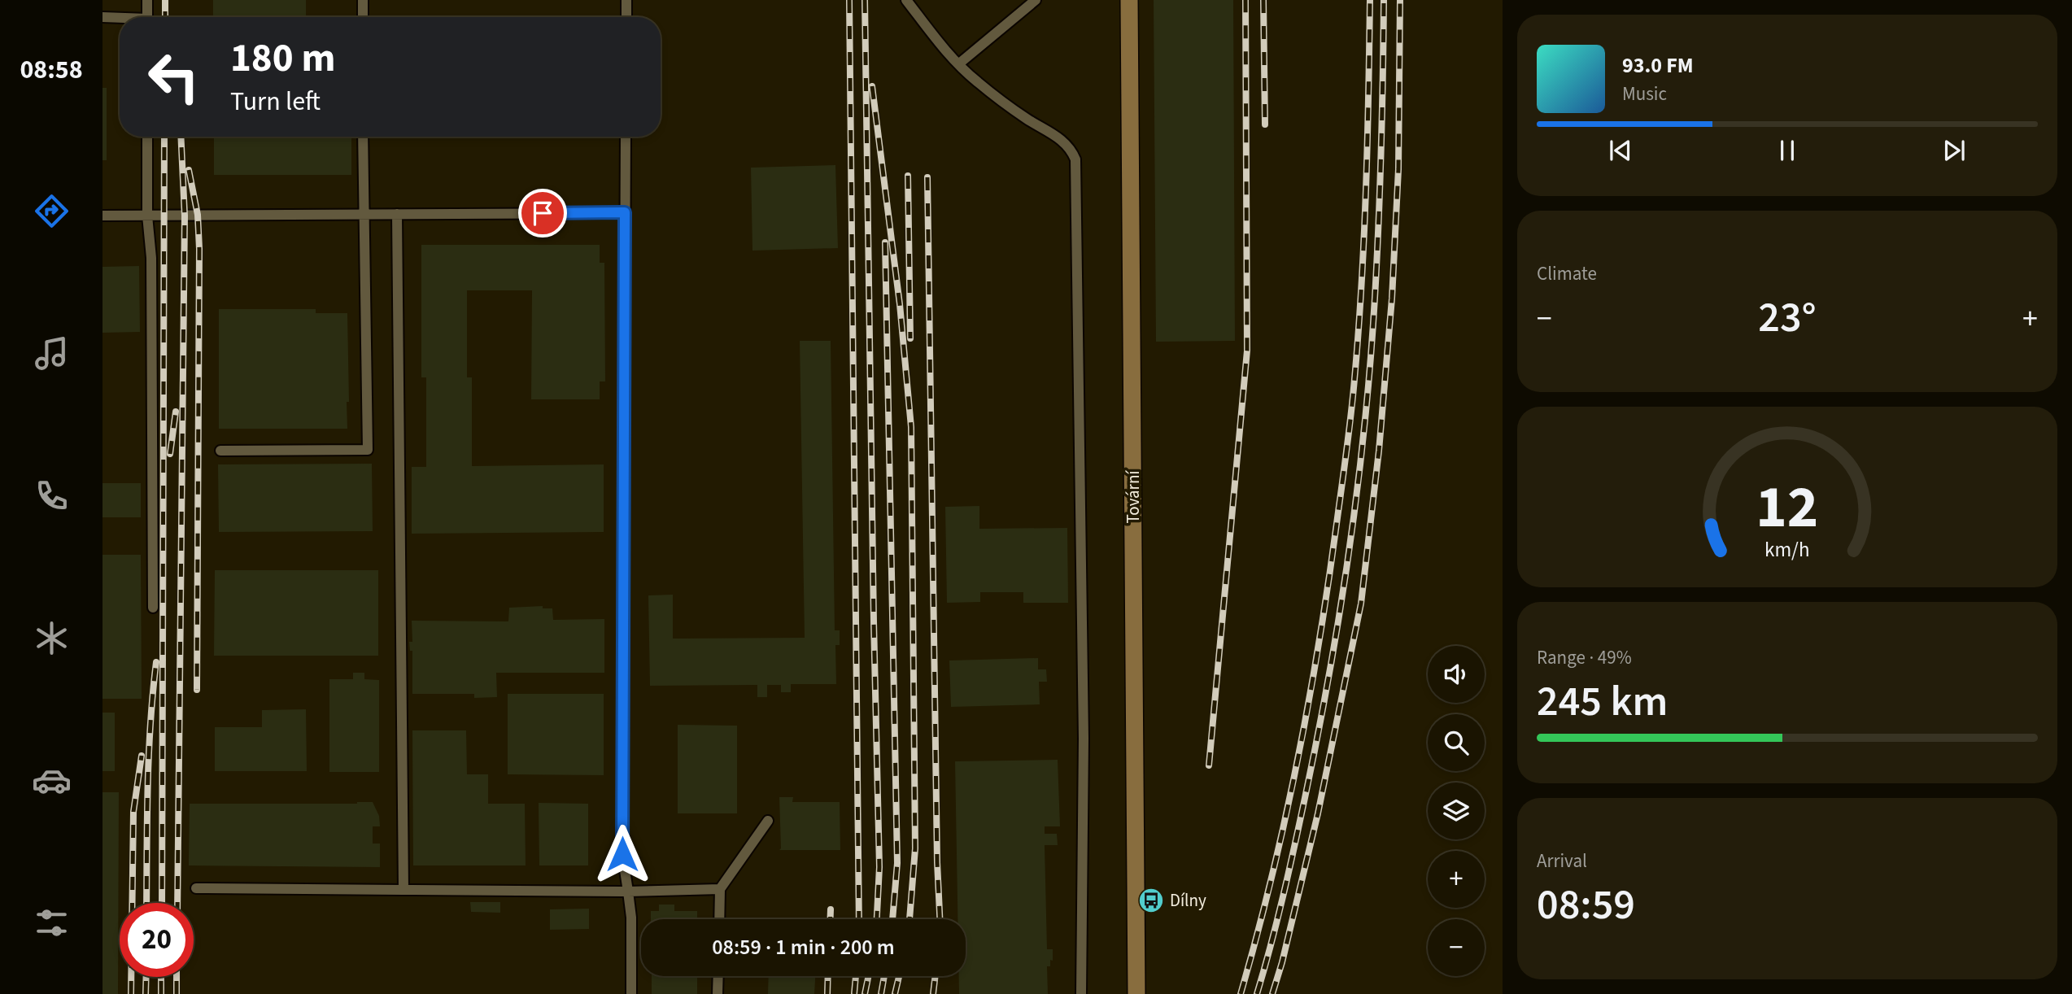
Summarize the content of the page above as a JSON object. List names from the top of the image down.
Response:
{
  "streets": {
    "street": ["Tovární"]
  },
  "places": {
    "bus stop": ["Dílny"]
  },
  "page": {
    "tabs": "08:58",
    "turn": ["180 m", "Turn left"],
    "song": ["93.0 FM", "Music"],
    "tile": [
      "Climate",
      ["Range · 49%", "245 km"],
      ["Arrival", "08:59"]
    ],
    "heat": ["−", "23°", "+"],
    "map_buttons": ["+", "−"],
    "limit": "20",
    "trip": "08:59 · 1 min · 200 m",
    "gauge": ["12", "km/h"]
  }
}
